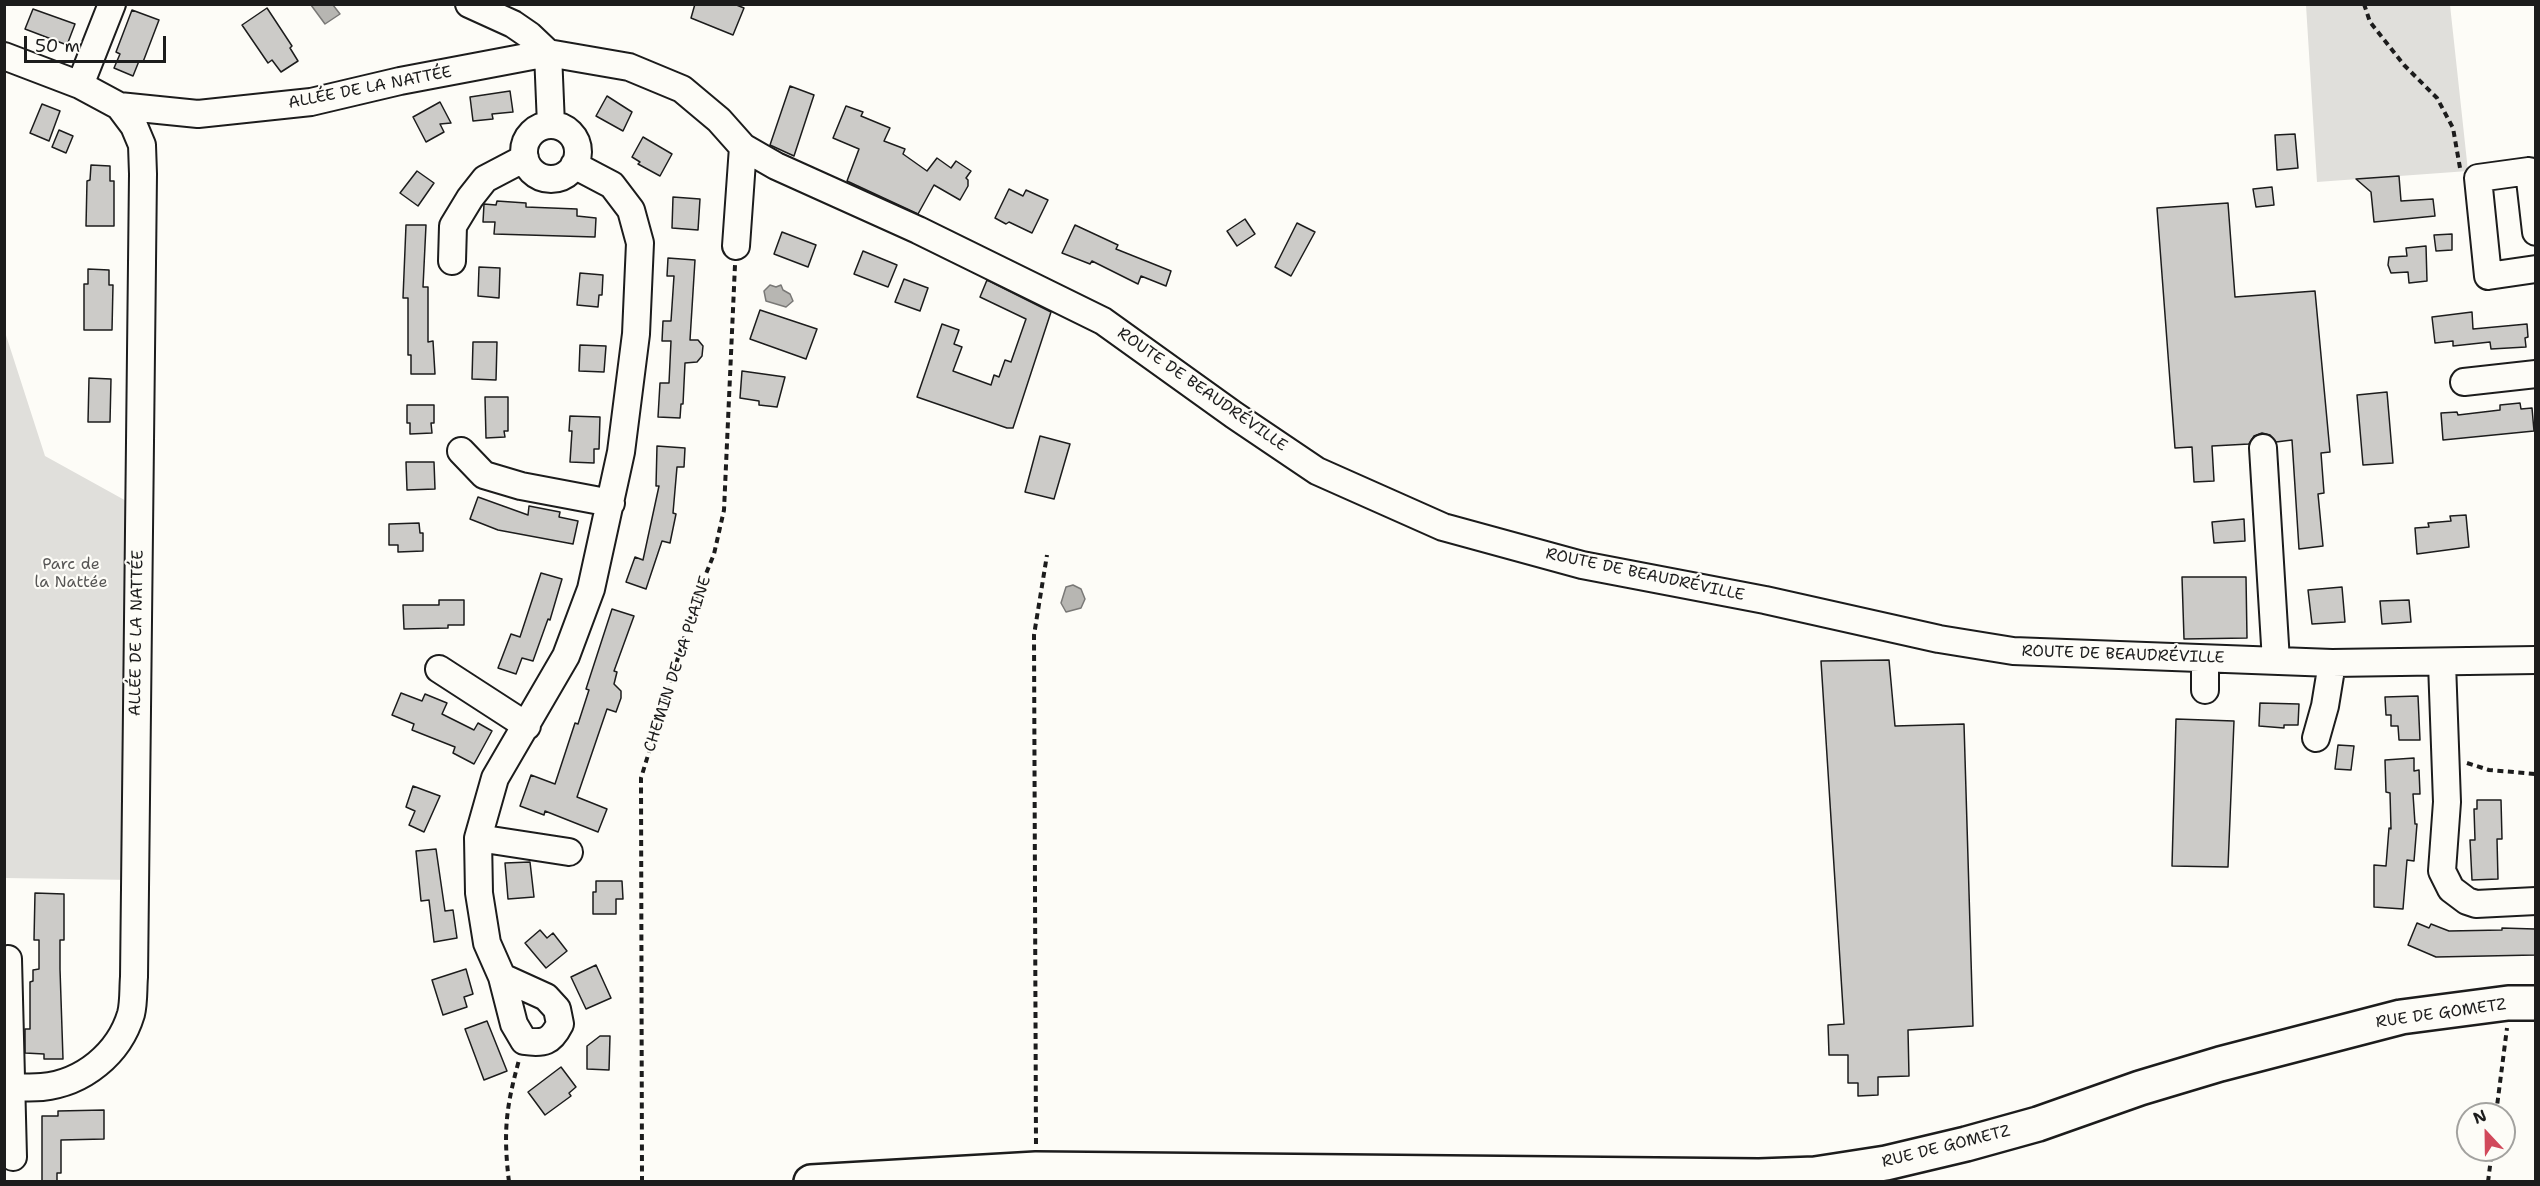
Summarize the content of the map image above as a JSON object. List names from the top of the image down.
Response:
{
  "streets": {
    "main road": ["RUE DE GOMETZ"],
    "street": ["ALLÉE DE LA NATTÉE", "ROUTE DE BEAUDRÉVILLE"],
    "path": ["CHEMIN DE LA PLAINE"]
  },
  "crossings": [
    ["ALLÉE DE LA NATTÉE", "ROUTE DE BEAUDRÉVILLE"]
  ],
  "parks": ["Parc de la Nattée"],
  "scale_bar": "50 m",
  "north": "top"
}
